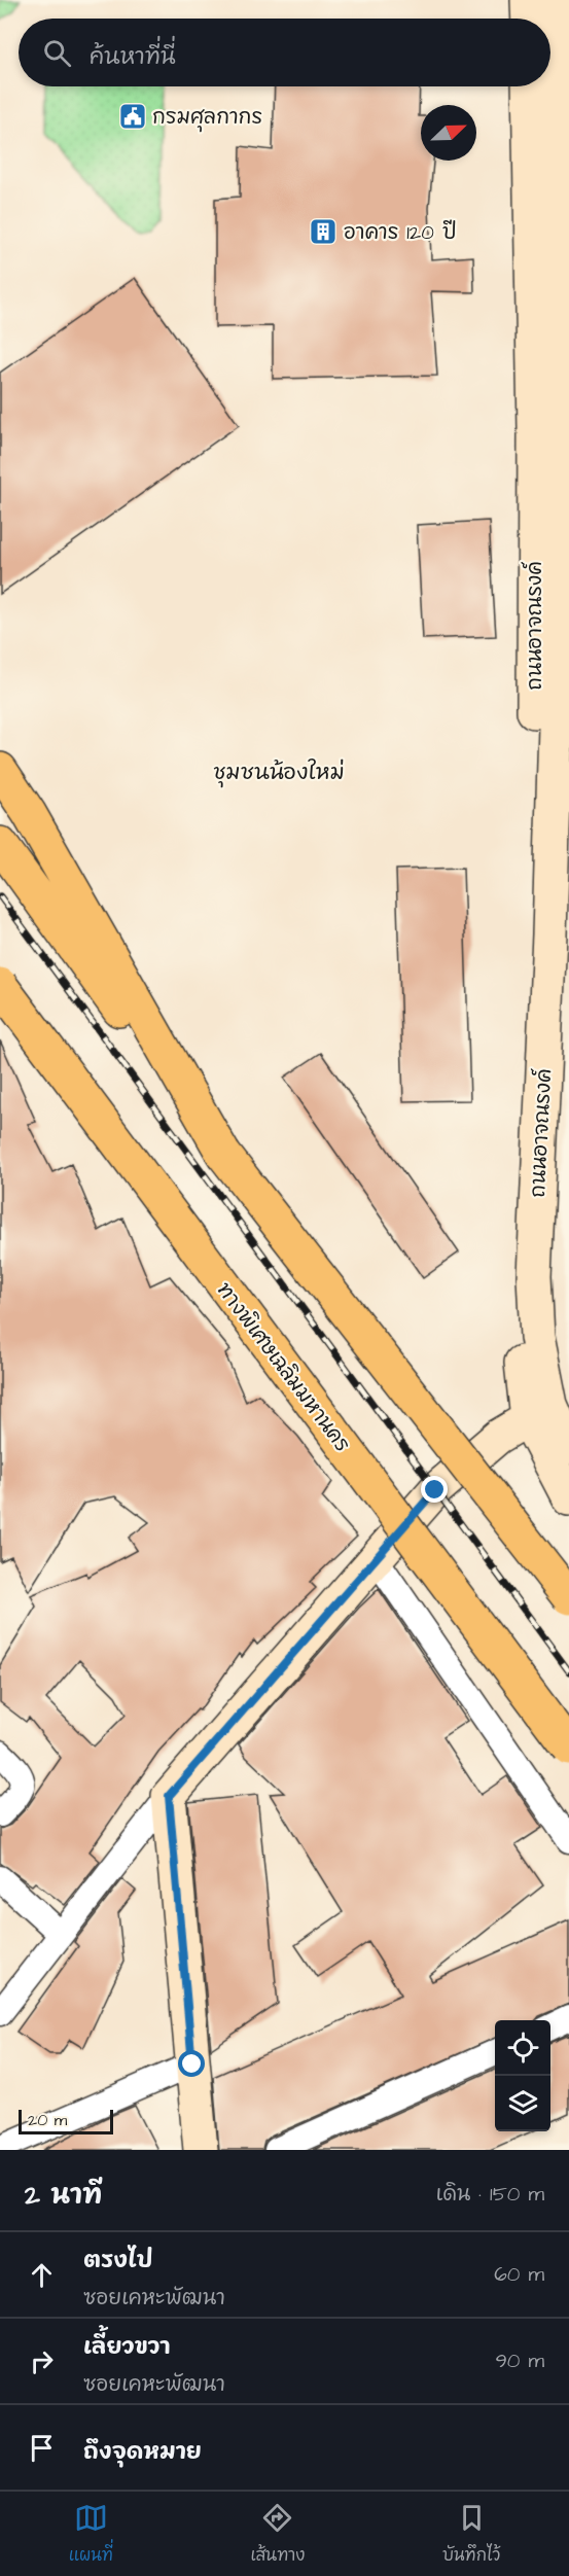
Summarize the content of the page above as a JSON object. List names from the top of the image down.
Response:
{
  "streets": {
    "highway": ["ทางพิเศษเฉลิมมหานคร"],
    "main road": ["ถนนอาจณรงค์"]
  },
  "districts": ["ชุมชนน้องใหม่"],
  "places": {
    "public building": ["กรมศุลกากร"],
    "building": ["อาคาร 120 ปี"]
  },
  "scale_bar": "20 m",
  "north": "top right",
  "page": {
    "search": "ค้นหาที่นี่",
    "scale": "20 m",
    "heading": ["2 นาที", "เดิน · 150 m"],
    "list": [
      ["ตรงไป", "ซอยเคหะพัฒนา", "60 m"],
      ["เลี้ยวขวา", "ซอยเคหะพัฒนา", "90 m"],
      "ถึงจุดหมาย"
    ],
    "nav": ["แผนที่", "เส้นทาง", "บันทึกไว้"]
  }
}
